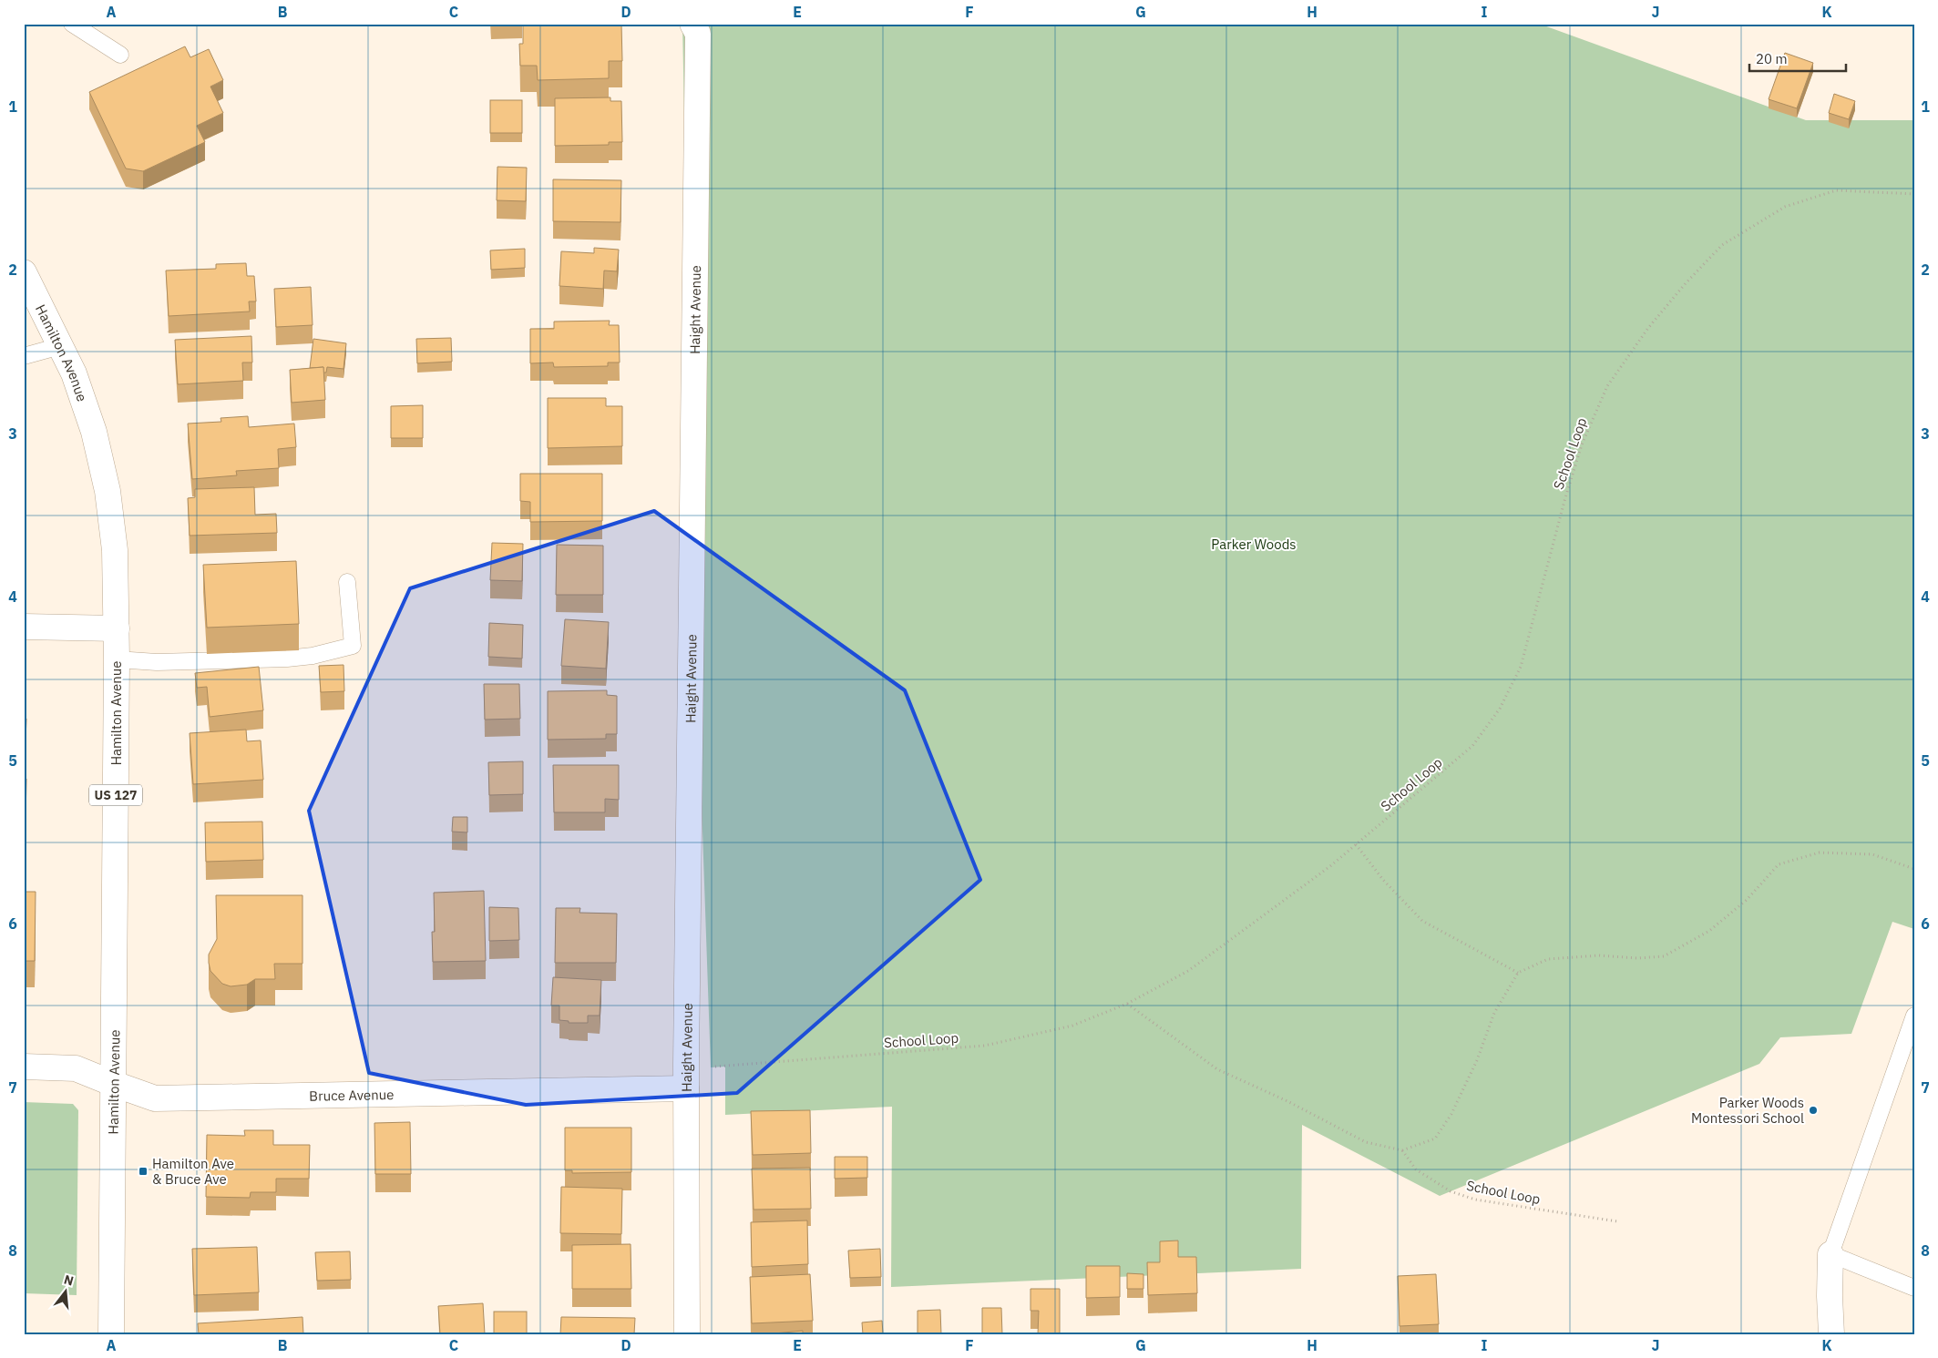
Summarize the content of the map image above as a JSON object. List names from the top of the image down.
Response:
{
  "streets": {
    "street": [
      "Haight Avenue",
      "Hamilton Avenue",
      "US 127",
      "Bruce Avenue"
    ],
    "path": ["School Loop"]
  },
  "crossings": [
    ["Haight Avenue", "Bruce Avenue"],
    ["Hamilton Avenue", "Bruce Avenue"]
  ],
  "parks": ["Parker Woods"],
  "places": {
    "other": ["Parker Woods Montessori School"],
    "transit": ["Hamilton Ave & Bruce Ave"]
  },
  "scale_bar": "20 m",
  "north": "top",
  "grid": {
    "columns": [
      "A",
      "B",
      "C",
      "D",
      "E",
      "F",
      "G",
      "H",
      "I",
      "J",
      "K"
    ],
    "rows": [
      "1",
      "2",
      "3",
      "4",
      "5",
      "6",
      "7",
      "8"
    ]
  }
}
